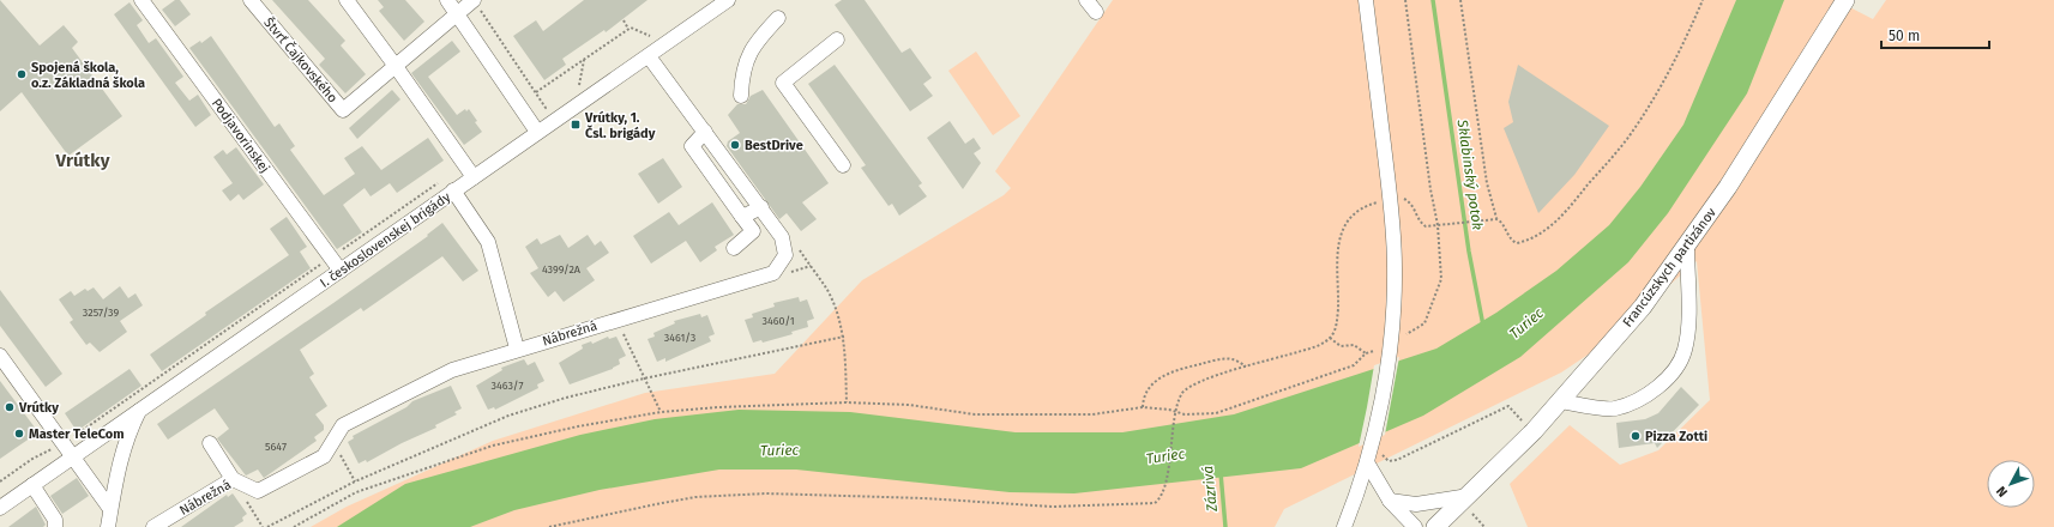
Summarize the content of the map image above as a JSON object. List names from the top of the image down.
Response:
{
  "streets": {
    "main road": ["Francúzskych partizánov"],
    "street": [
      "Štvrť Čajkovského",
      "Podjavorinskej",
      "I. československej brigády",
      "Nábrežná"
    ]
  },
  "crossings": [
    ["Podjavorinskej", "I. československej brigády"],
    ["I. československej brigády", "Nábrežná"]
  ],
  "districts": ["Vrútky"],
  "water": ["Sklabinský potok", "Turiec", "Zázrivá"],
  "places": {
    "other": [
      "Spojená škola, o.z. Základná škola",
      "BestDrive",
      "Vrútky",
      "Master TeleCom",
      "Pizza Zotti"
    ],
    "transit": ["Vrútky, 1. Čsl. brigády"]
  },
  "house_numbers": [
    "4399/2A",
    "3257/39",
    "3460/1",
    "3461/3",
    "3463/7",
    "5647"
  ],
  "scale_bar": "50 m",
  "north": "bottom left"
}
